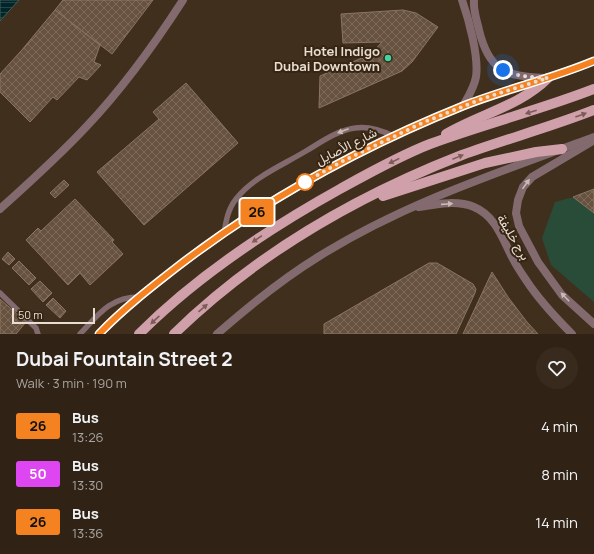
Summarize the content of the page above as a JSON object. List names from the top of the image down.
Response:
{
  "streets": {
    "street": ["شارع الأصايل", "برج خليفة"]
  },
  "one_way": ["برج خليفة"],
  "places": ["Hotel Indigo Dubai Downtown"],
  "lines": ["bus line 26"],
  "scale_bar": "50 m",
  "page": {
    "on_map": "26",
    "scale": "50 m",
    "heading": ["Dubai Fountain Street 2", "Walk · 3 min · 190 m"],
    "list": [
      {
        "mark": "26",
        "name": "Bus",
        "note": "13:26",
        "value": "4 min"
      },
      {
        "mark": "50",
        "name": "Bus",
        "note": "13:30",
        "value": "8 min"
      },
      {
        "mark": "26",
        "name": "Bus",
        "note": "13:36",
        "value": "14 min"
      }
    ]
  }
}
